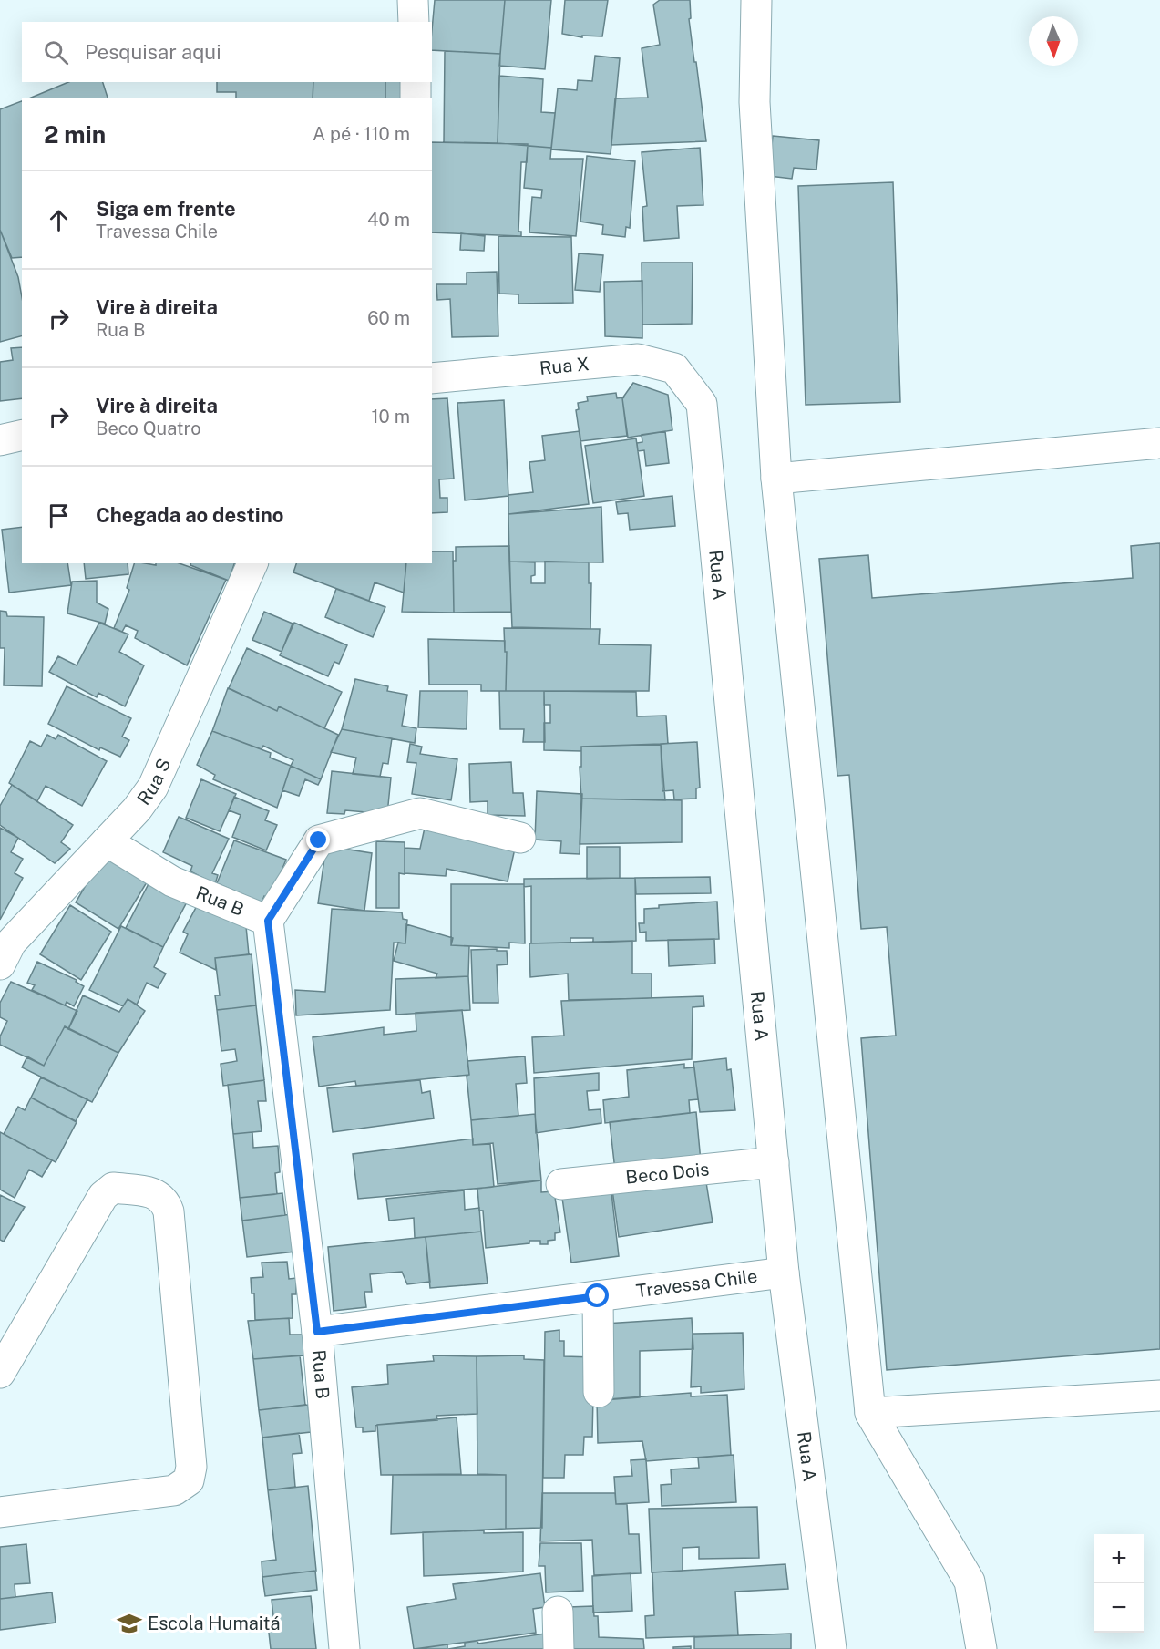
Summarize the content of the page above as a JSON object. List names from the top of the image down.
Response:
{
  "streets": {
    "street": [
      "Rua X",
      "Rua A",
      "Rua S",
      "Rua B",
      "Beco Dois",
      "Travessa Chile"
    ]
  },
  "crossings": [
    ["Rua X", "Rua A"],
    ["Rua A", "Beco Dois"],
    ["Rua A", "Travessa Chile"],
    ["Rua S", "Rua B"],
    ["Rua B", "Travessa Chile"]
  ],
  "places": {
    "school or university": ["Escola Humaitá"]
  },
  "north": "bottom",
  "page": {
    "search": "Pesquisar aqui",
    "heading": ["2 min", "A pé · 110 m"],
    "list": [
      ["Siga em frente", "Travessa Chile", "40 m"],
      ["Vire à direita", "Rua B", "60 m"],
      ["Vire à direita", "Beco Quatro", "10 m"],
      "Chegada ao destino"
    ],
    "map_buttons": ["+", "−"]
  }
}
